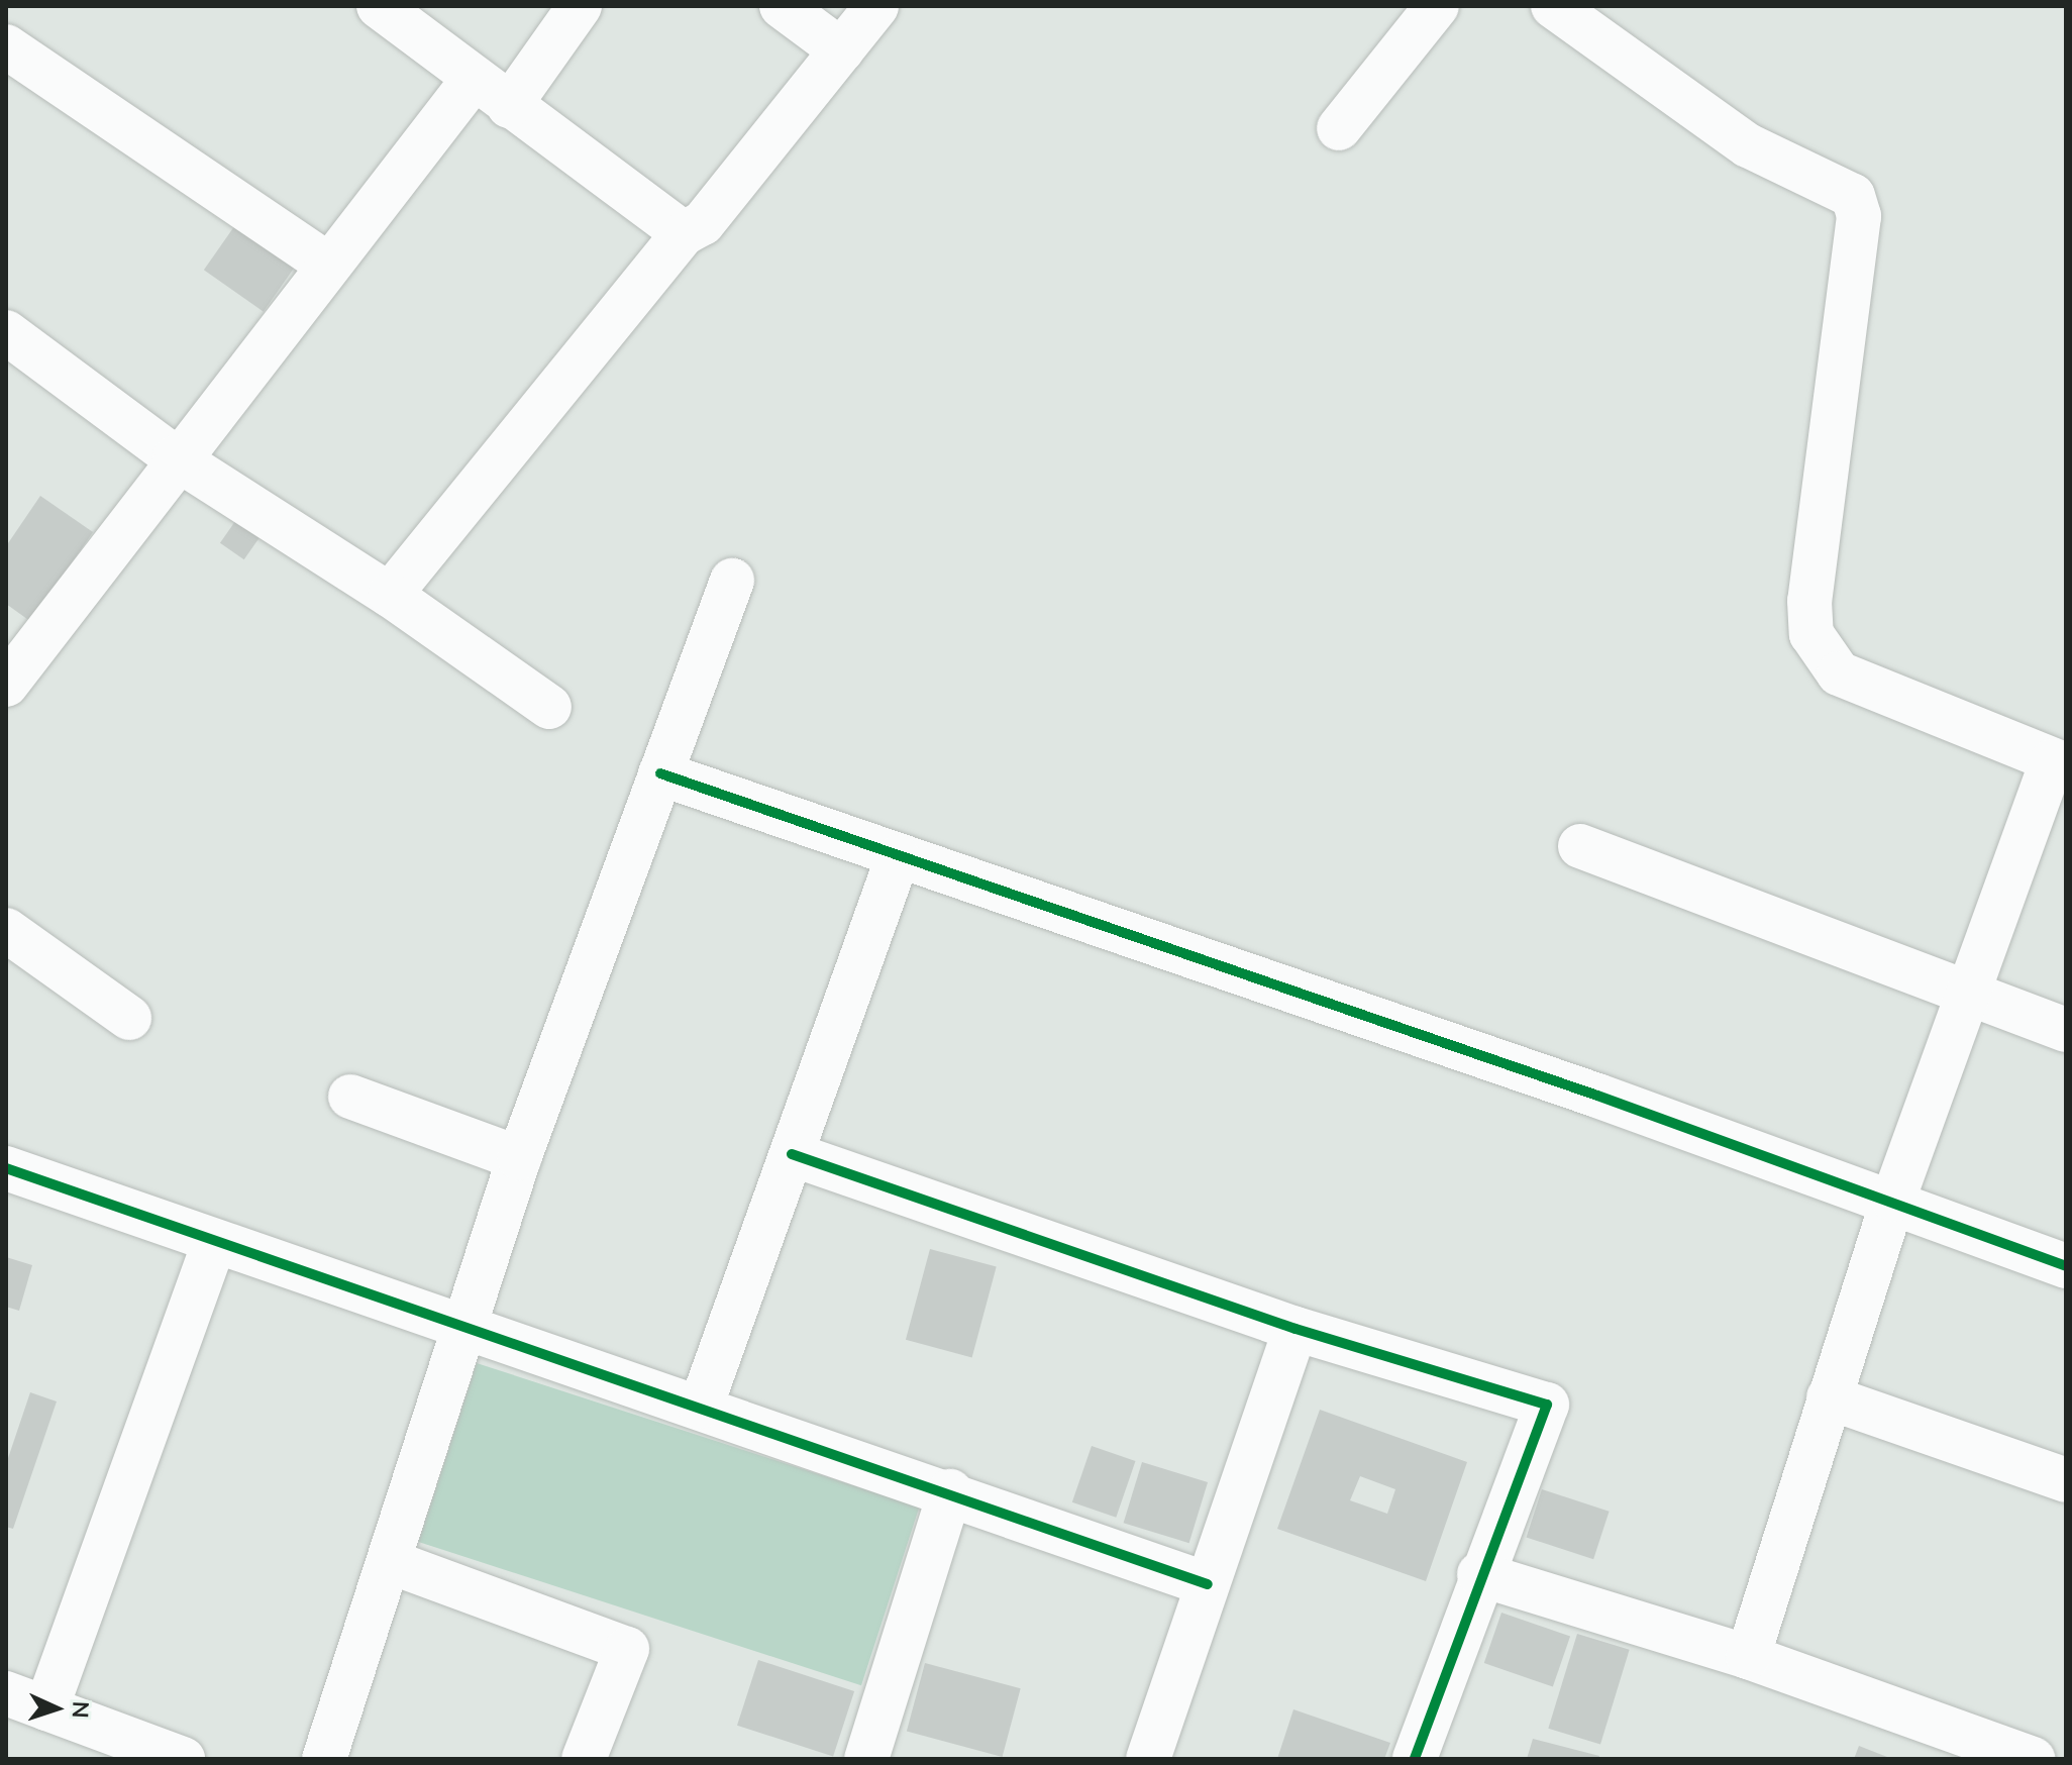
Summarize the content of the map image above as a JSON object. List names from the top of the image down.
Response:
{
  "north": "right"
}
